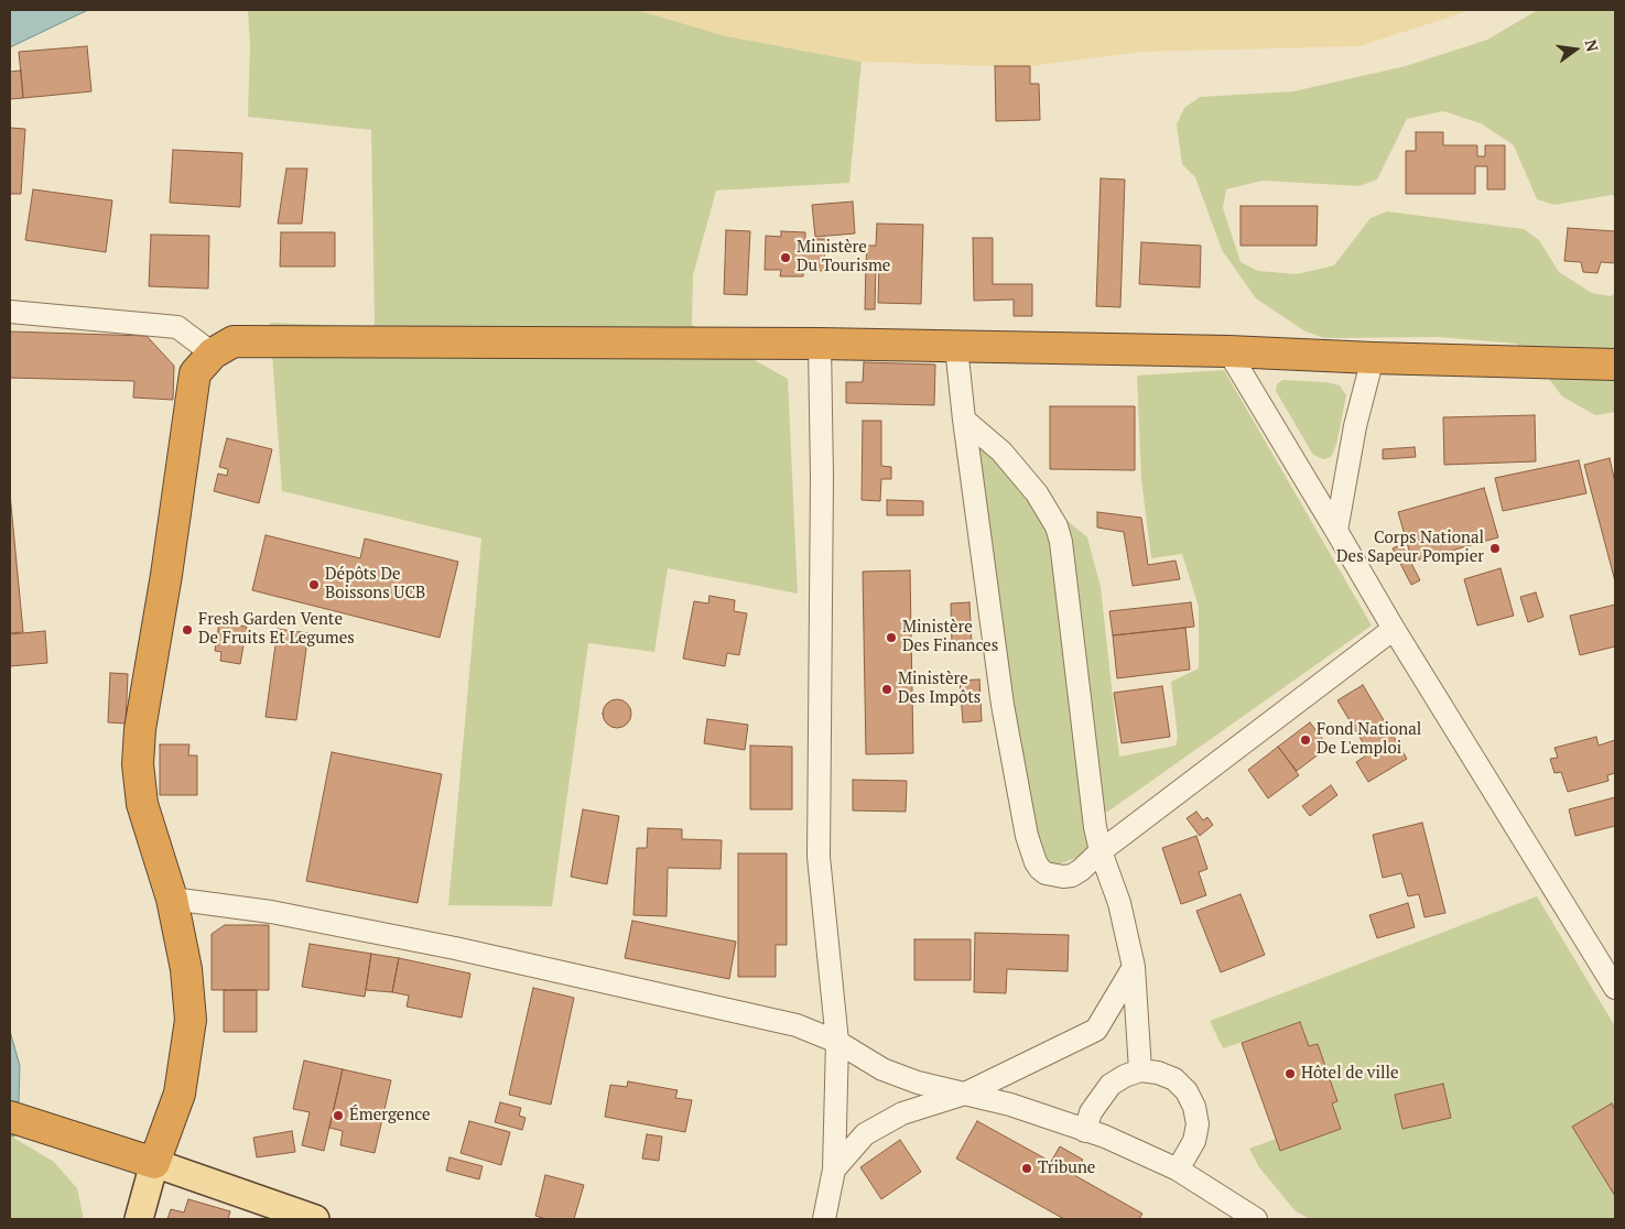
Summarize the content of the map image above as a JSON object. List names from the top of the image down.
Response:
{
  "places": [
    "Ministère Du Tourisme",
    "Corps National Des Sapeur Pompier",
    "Dépôts De Boissons UCB",
    "Fresh Garden Vente De Fruits Et Legumes",
    "Ministère Des Finances",
    "Ministère Des Impôts",
    "Fond National De L'emploi",
    "Hôtel de ville",
    "Émergence",
    "Tribune"
  ],
  "north": "right"
}
